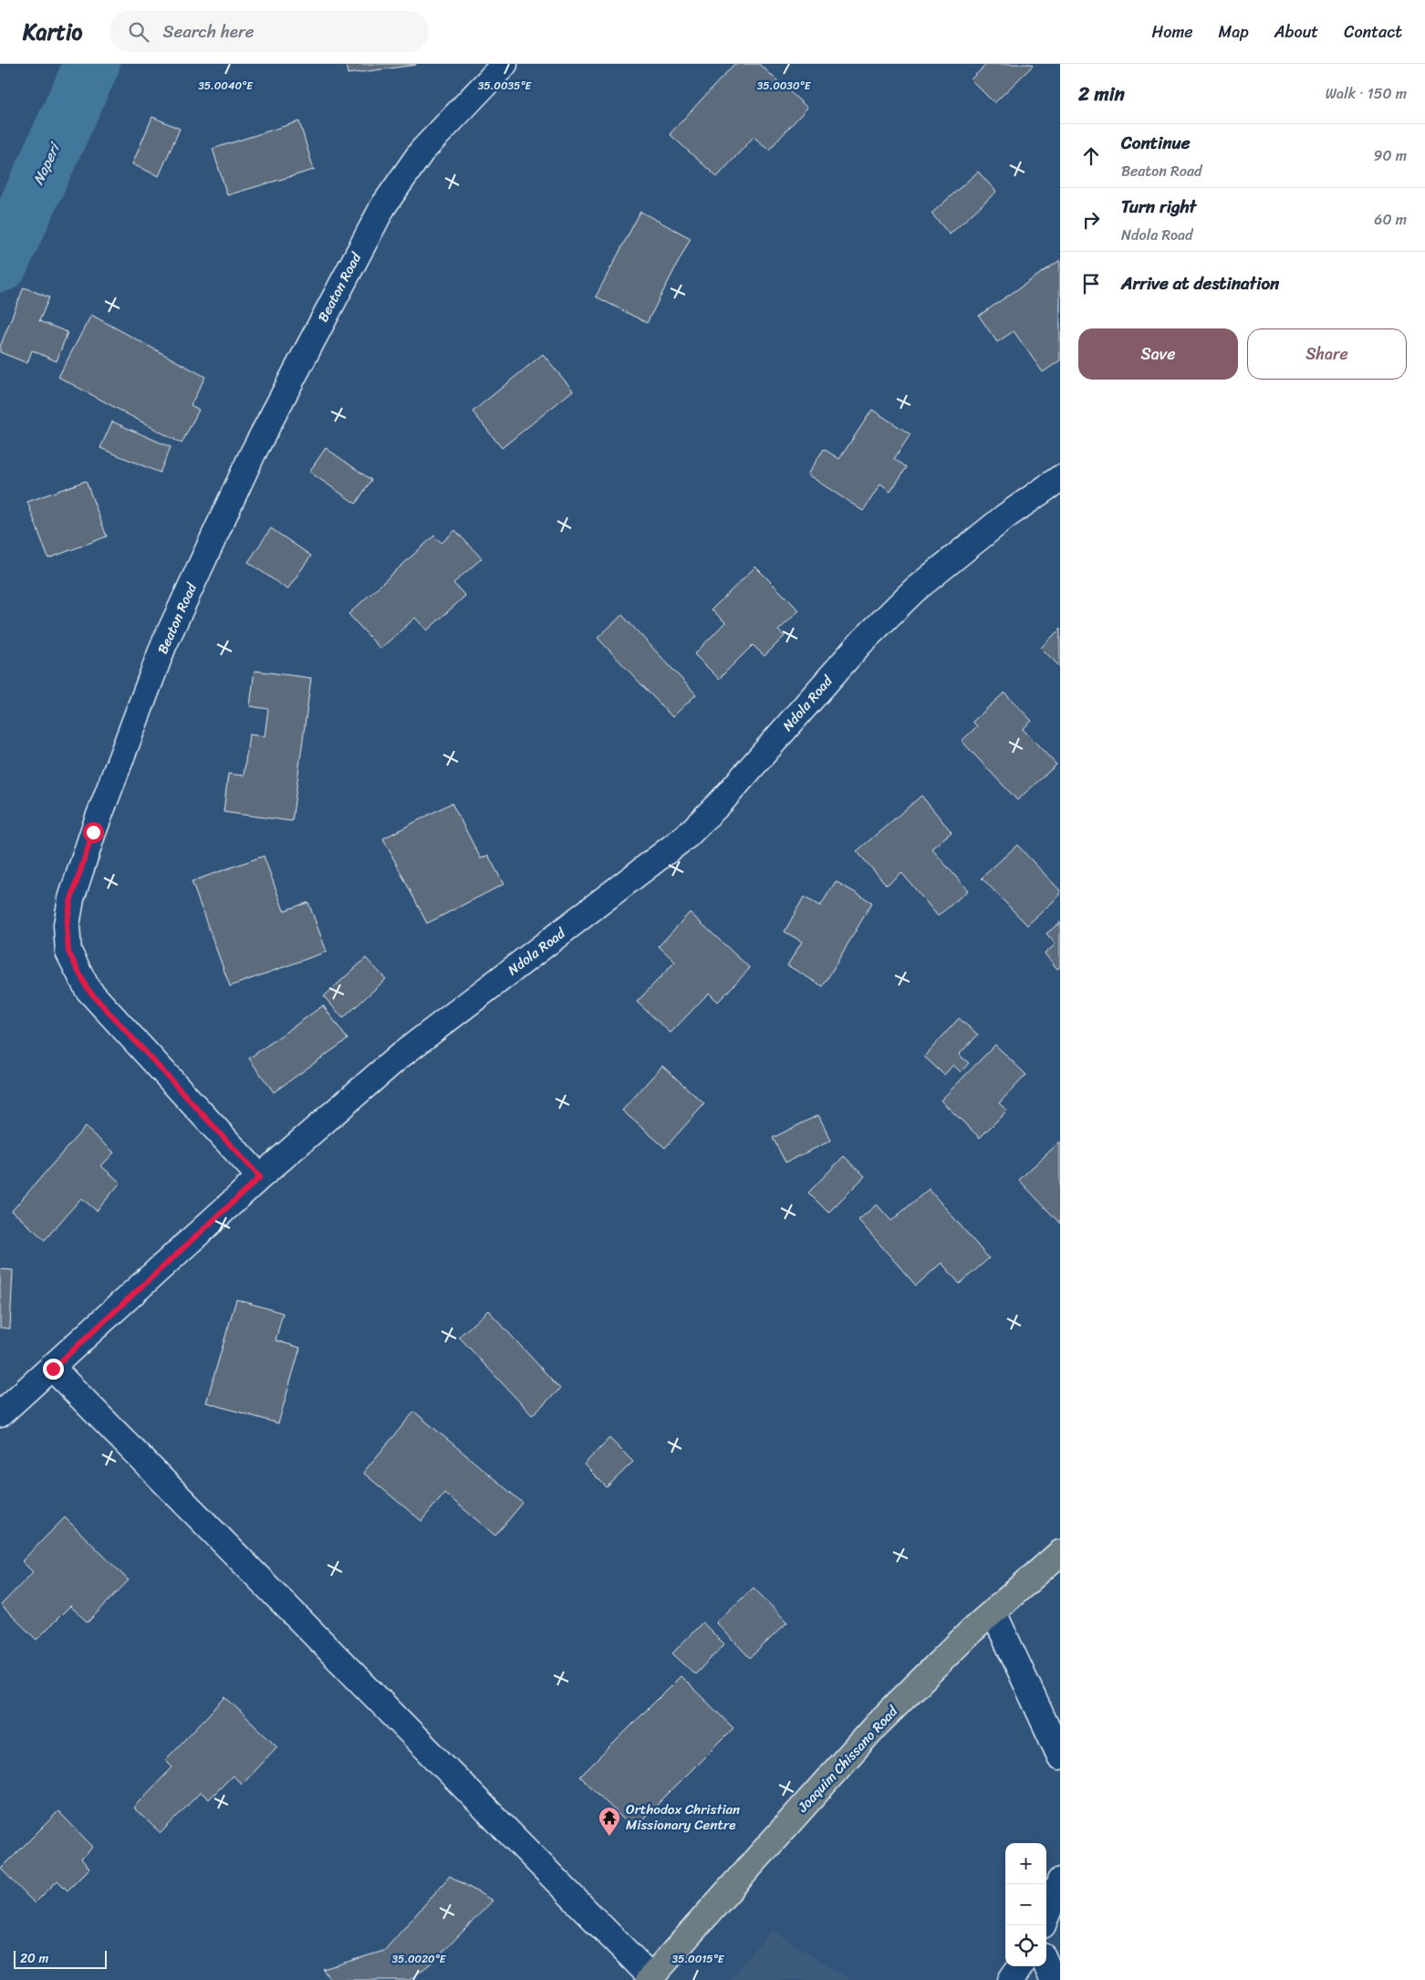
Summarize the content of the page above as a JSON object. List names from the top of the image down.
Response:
{
  "streets": {
    "highway": ["Joaquim Chissano Road"],
    "street": ["Beaton Road", "Ndola Road"]
  },
  "crossings": [
    ["Beaton Road", "Ndola Road"]
  ],
  "water": ["Naperi"],
  "places": {
    "temple": ["Orthodox Christian Missionary Centre"]
  },
  "scale_bar": "20 m",
  "page": {
    "header": "Kartio",
    "search": "Search here",
    "nav": [
      "Home",
      "Map",
      "About",
      "Contact"
    ],
    "heading": ["2 min", "Walk · 150 m"],
    "list": [
      ["Continue", "Beaton Road", "90 m"],
      ["Turn right", "Ndola Road", "60 m"],
      "Arrive at destination"
    ],
    "buttons": ["Save", "Share"],
    "map_buttons": ["+", "−"],
    "scale": "20 m"
  },
  "coordinates": [
    "35.0040°E",
    "35.0035°E",
    "35.0030°E",
    "35.0020°E",
    "35.0015°E"
  ]
}
